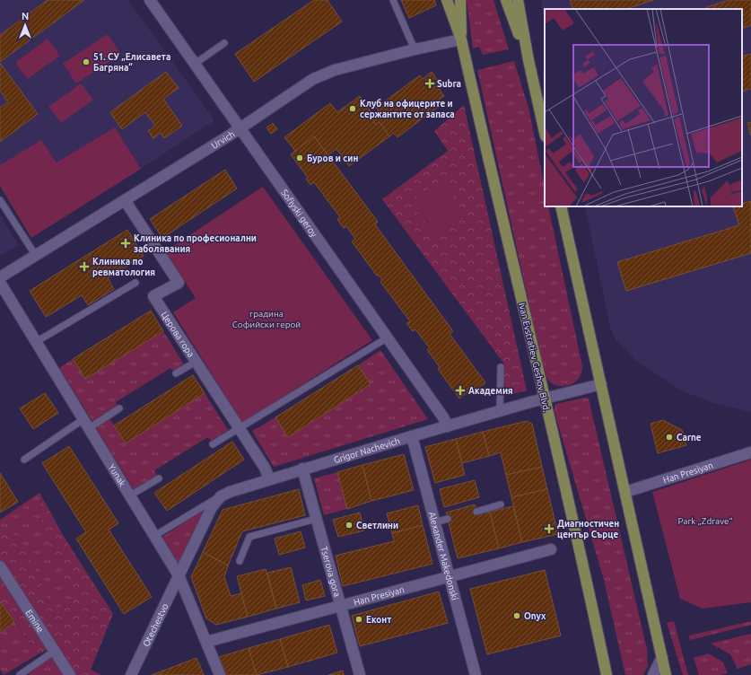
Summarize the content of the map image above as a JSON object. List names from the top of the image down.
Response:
{
  "streets": {
    "main road": ["Ivan Evstratiev Geshov Blvd."],
    "street": [
      "Urvich",
      "Sofiyski geroy",
      "Церова гора",
      "Grigor Nachevich",
      "Han Presiyan",
      "Yunak",
      "Alexander Makedonski",
      "Tserova gora",
      "Emine",
      "Otechestvo"
    ]
  },
  "crossings": [
    ["Urvich", "Sofiyski geroy"],
    ["Urvich", "Церова гора"],
    ["Urvich", "Ivan Evstratiev Geshov Blvd."],
    ["Sofiyski geroy", "Grigor Nachevich"],
    ["Церова гора", "Grigor Nachevich"],
    ["Ivan Evstratiev Geshov Blvd.", "Grigor Nachevich"],
    ["Grigor Nachevich", "Alexander Makedonski"],
    ["Grigor Nachevich", "Tserova gora"],
    ["Han Presiyan", "Yunak"],
    ["Han Presiyan", "Alexander Makedonski"],
    ["Han Presiyan", "Tserova gora"],
    ["Yunak", "Otechestvo"]
  ],
  "parks": ["градина Софийски герой", "Park „Zdrave“"],
  "places": {
    "other": [
      "51. СУ „Елисавета Багряна“",
      "Клуб на офицерите и сержантите от запаса",
      "Буров и син",
      "Carne",
      "Светлини",
      "Onyx",
      "Еконт"
    ],
    "health": [
      "Subra",
      "Клиника по професионални заболявания",
      "Клиника по ревматология",
      "Академия",
      "Диагностичен център Сърце"
    ]
  },
  "north": "top"
}
